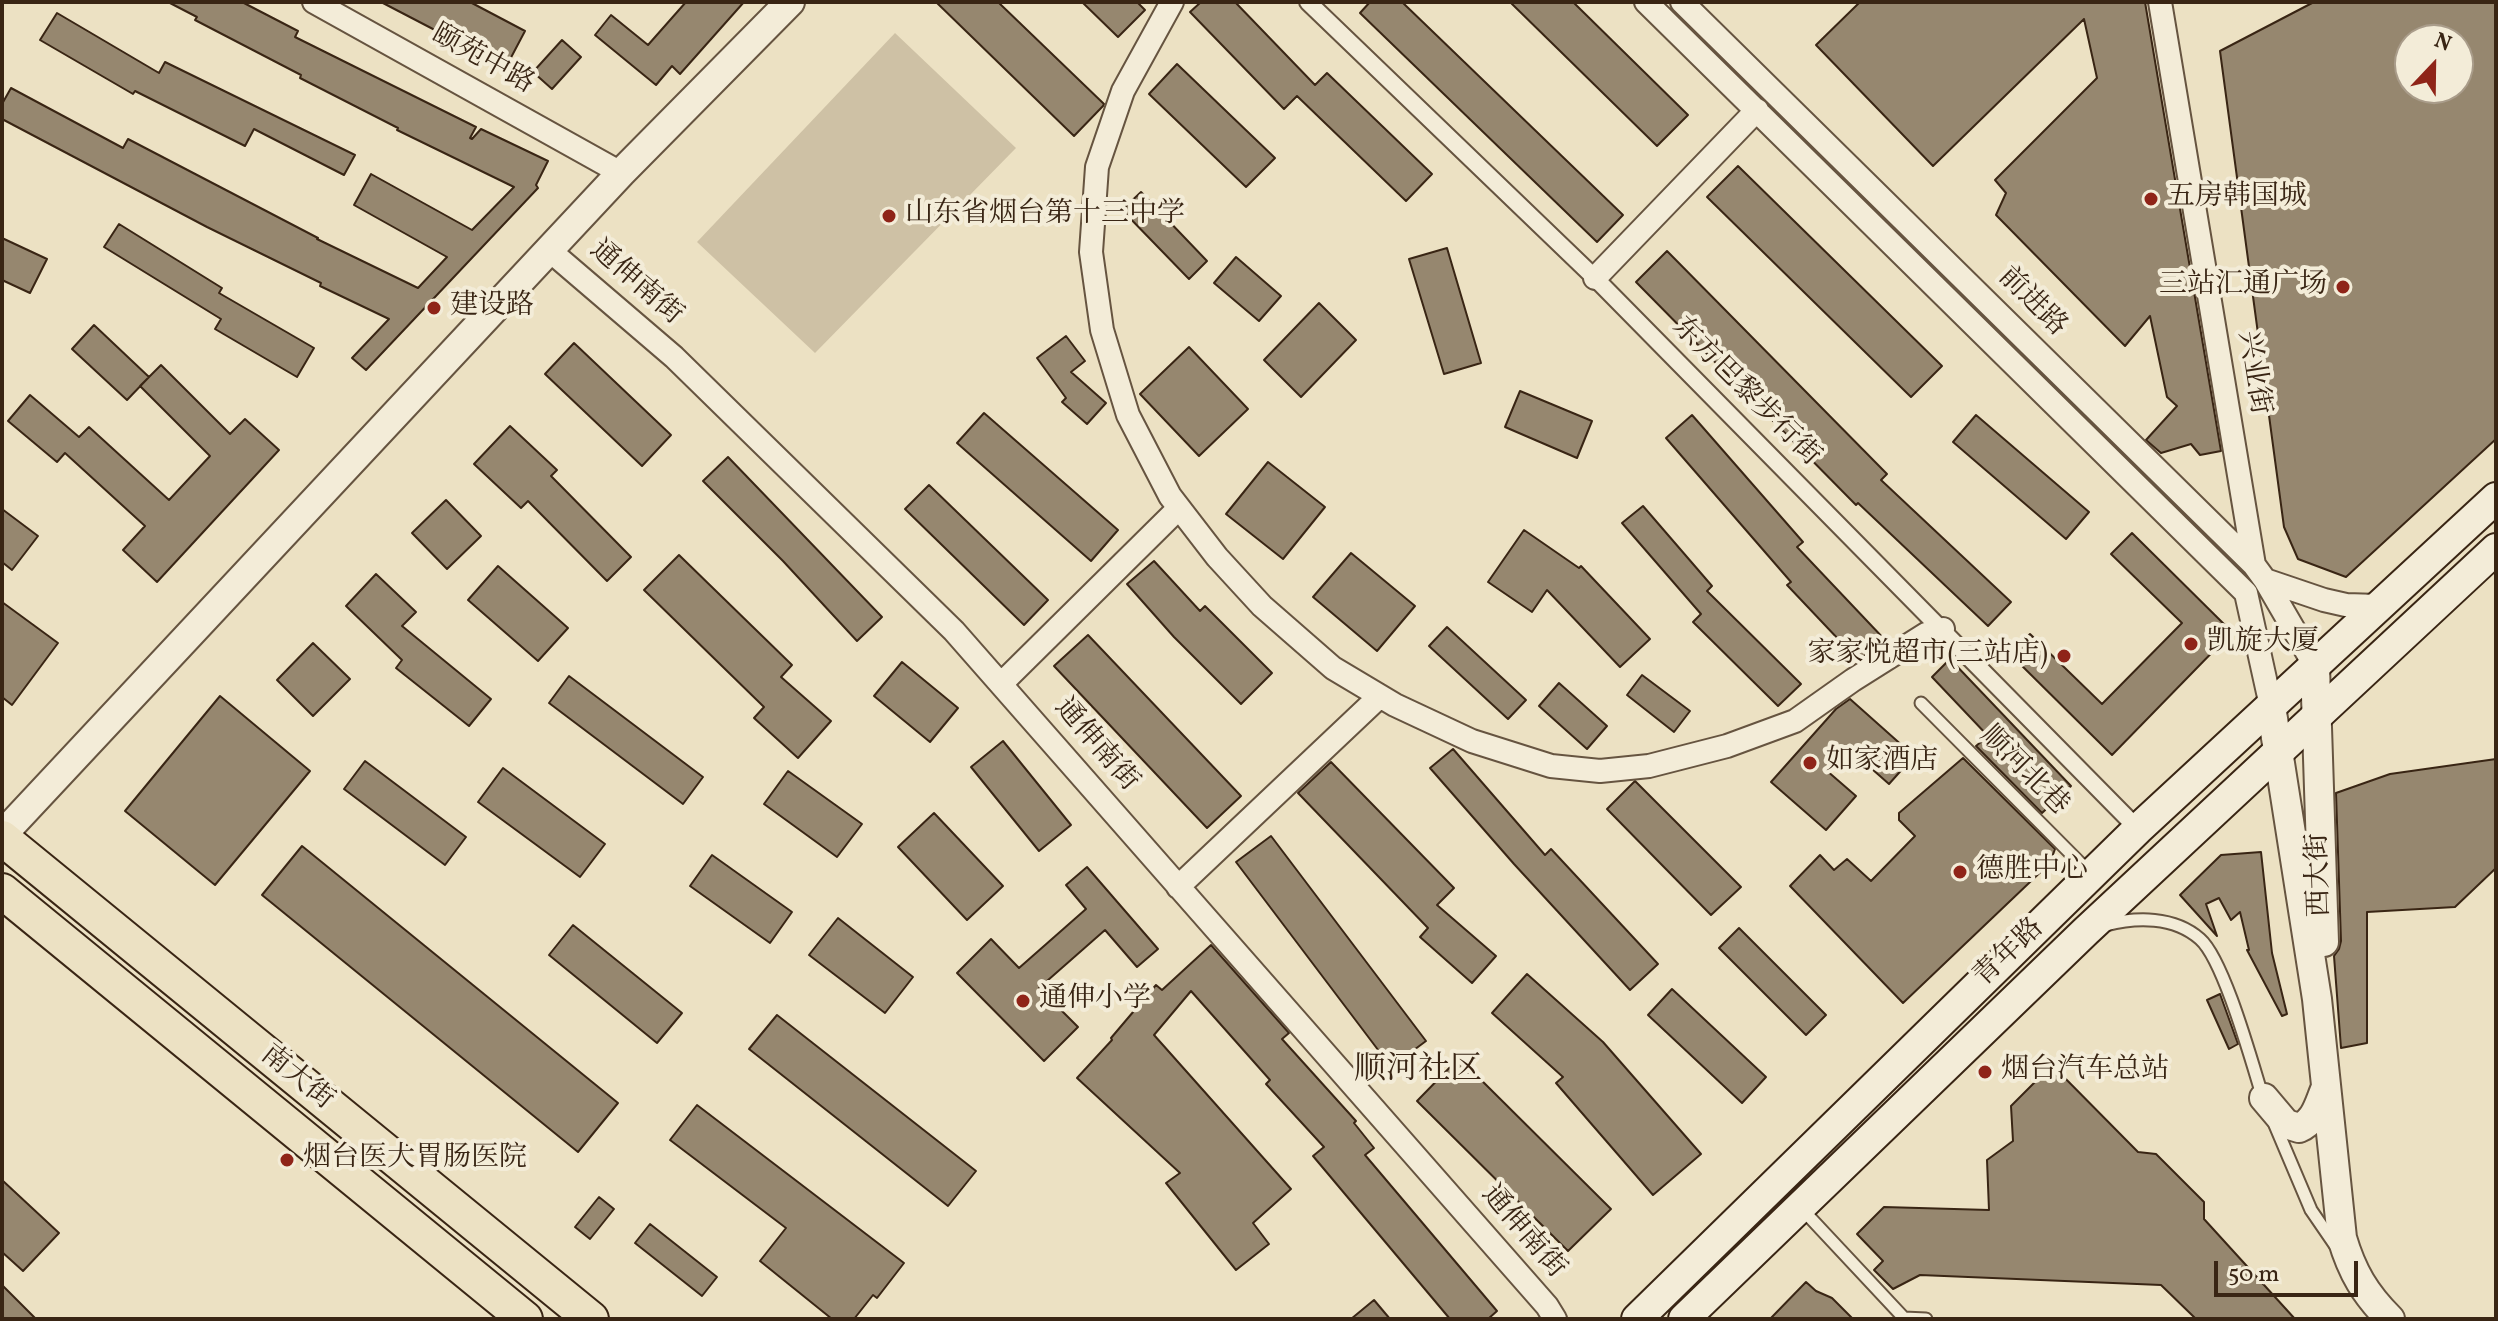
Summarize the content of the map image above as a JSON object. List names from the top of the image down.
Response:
{
  "streets": {
    "main road": ["青年路", "南大街"],
    "street": [
      "颐苑中路",
      "通伸南街",
      "前进路",
      "兴业街",
      "东方巴黎步行街",
      "西大街"
    ],
    "lane": ["顺河北巷"]
  },
  "crossings": [
    ["前进路", "兴业街"],
    ["前进路", "西大街"],
    ["前进路", "青年路"],
    ["东方巴黎步行街", "青年路"],
    ["顺河北巷", "青年路"],
    ["西大街", "青年路"]
  ],
  "districts": ["顺河社区"],
  "places": [
    "五房韩国城",
    "山东省烟台第十三中学",
    "三站汇通广场",
    "建设路",
    "凯旋大厦",
    "家家悦超市(三站店)",
    "如家酒店",
    "德胜中心",
    "通伸小学",
    "烟台汽车总站",
    "烟台医大胃肠医院"
  ],
  "scale_bar": "50 m",
  "north": "top"
}
